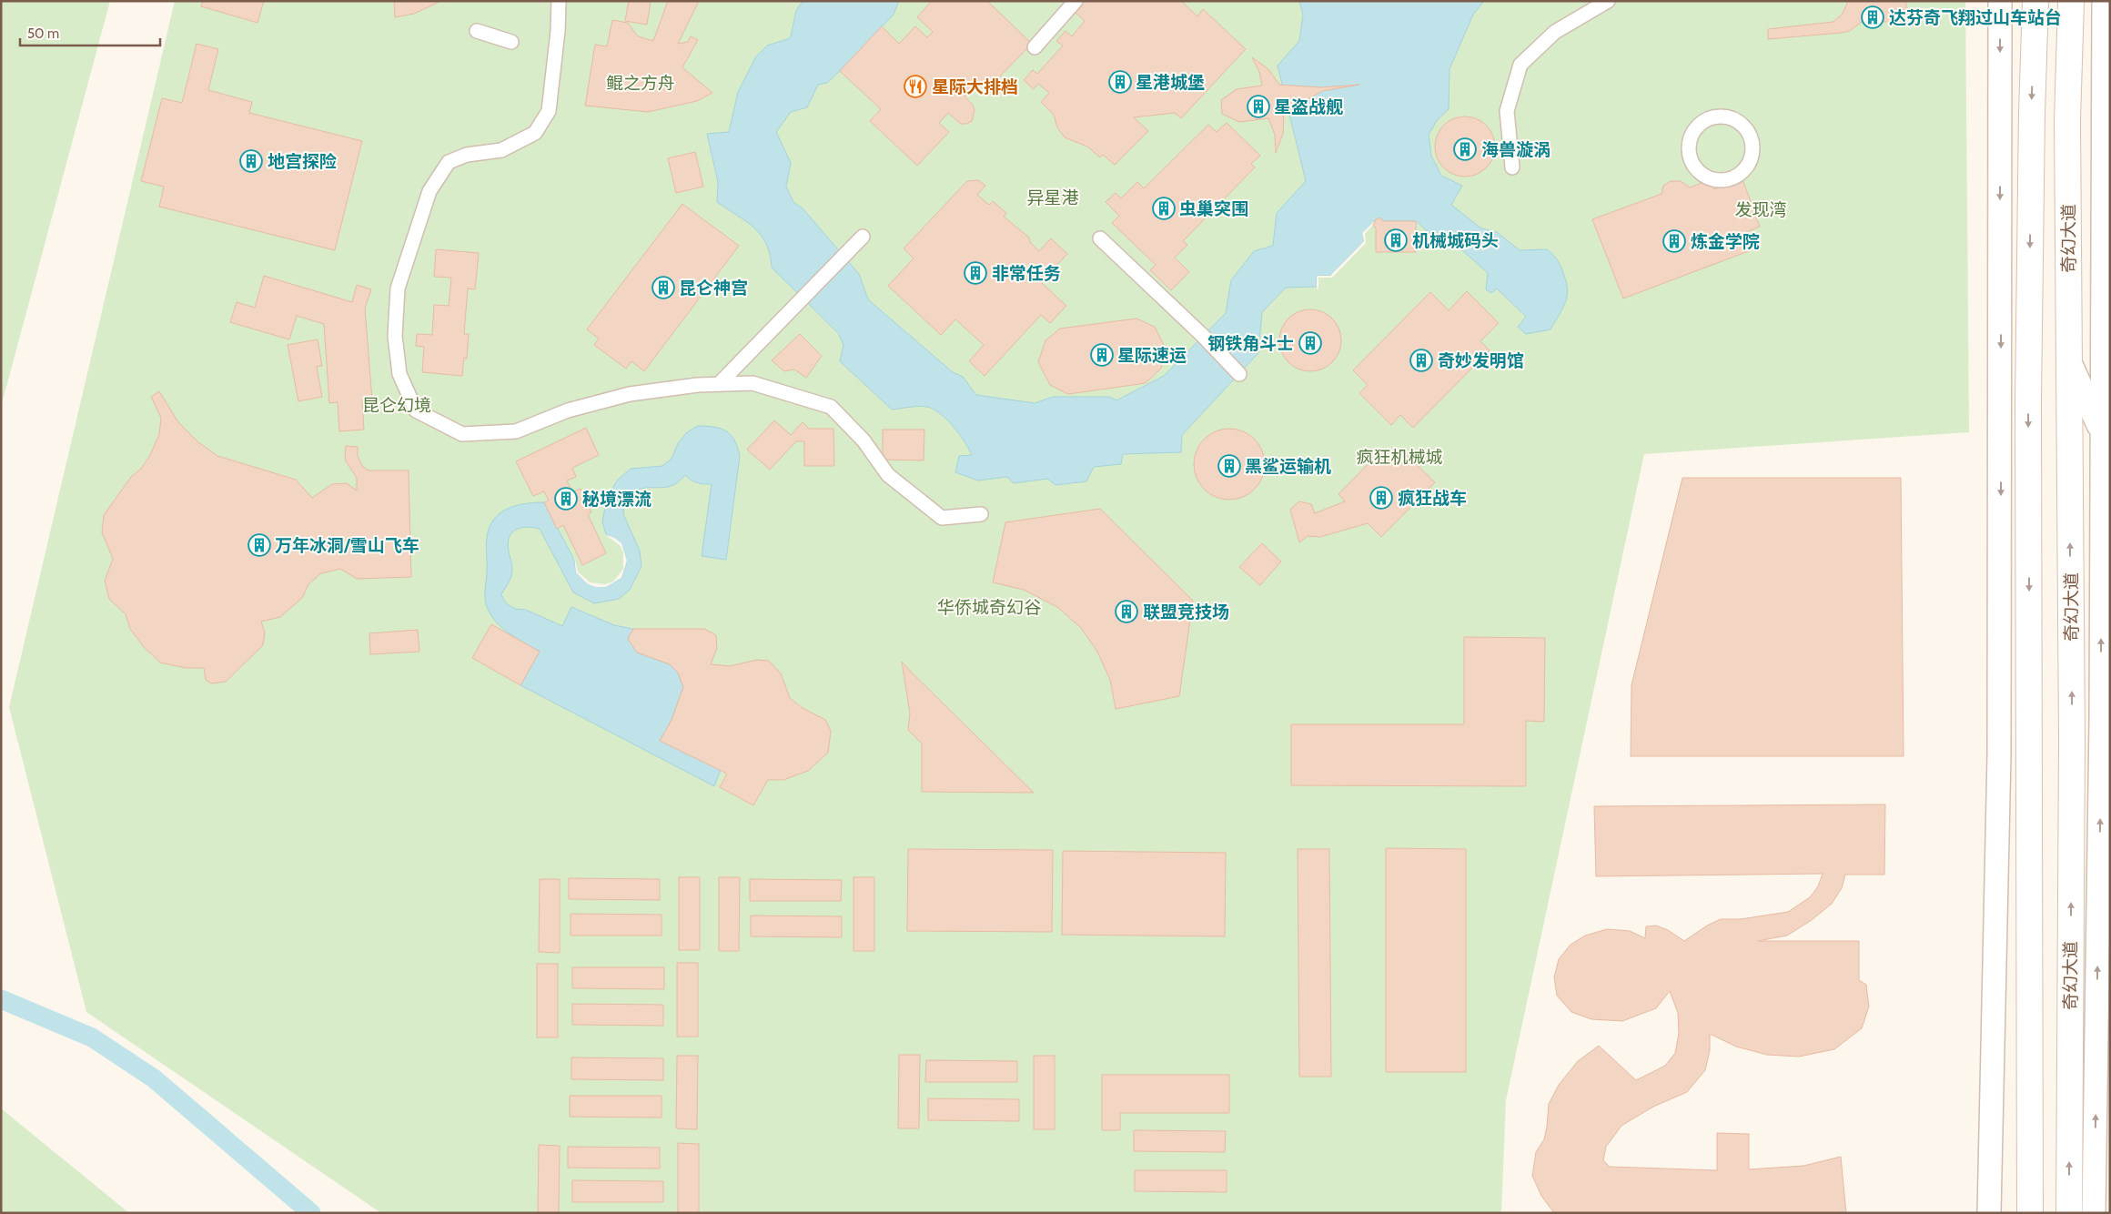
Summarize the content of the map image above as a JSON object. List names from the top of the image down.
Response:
{
  "streets": {
    "main road": ["奇幻大道"]
  },
  "parks": [
    "鲲之方舟",
    "异星港",
    "发现湾",
    "昆仑幻境",
    "疯狂机械城",
    "华侨城奇幻谷"
  ],
  "places": {
    "building": [
      "达芬奇飞翔过山车站台",
      "星港城堡",
      "星盗战舰",
      "海兽漩涡",
      "地宫探险",
      "虫巢突围",
      "机械城码头",
      "炼金学院",
      "非常任务",
      "昆仑神宫",
      "钢铁角斗士",
      "星际速运",
      "奇妙发明馆",
      "黑鲨运输机",
      "疯狂战车",
      "秘境漂流",
      "万年冰洞/雪山飞车",
      "联盟竞技场"
    ],
    "restaurant": ["星际大排档"]
  },
  "scale_bar": "50 m"
}
